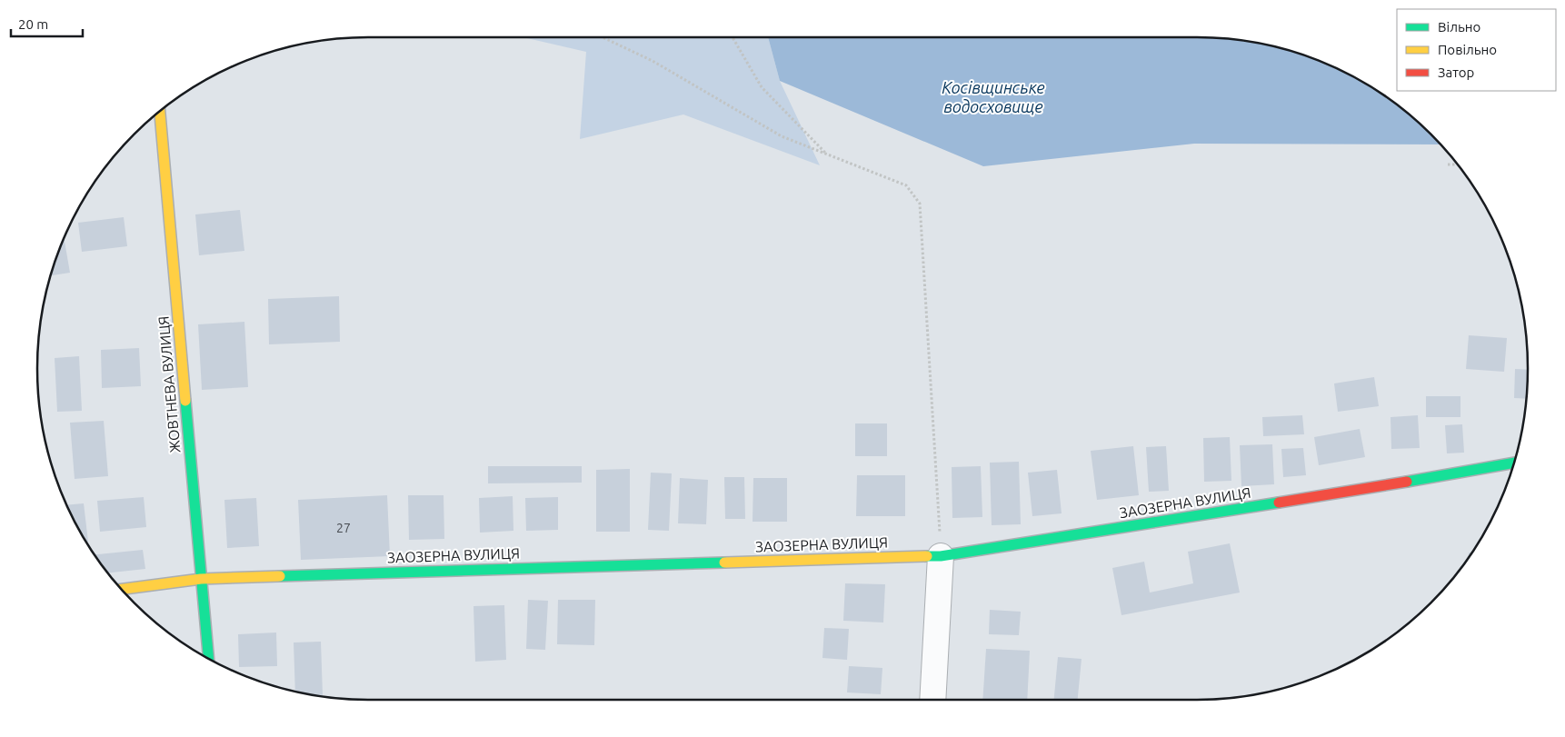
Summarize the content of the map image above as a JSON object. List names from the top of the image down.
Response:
{
  "streets": {
    "street": ["ЖОВТНЕВА ВУЛИЦЯ", "ЗАОЗЕРНА ВУЛИЦЯ"]
  },
  "crossings": [
    ["ЖОВТНЕВА ВУЛИЦЯ", "ЗАОЗЕРНА ВУЛИЦЯ"]
  ],
  "water": ["Косівщинське водосховище"],
  "house_numbers": ["27"],
  "legend": ["Вільно", "Повільно", "Затор"],
  "scale_bar": "20 m"
}
